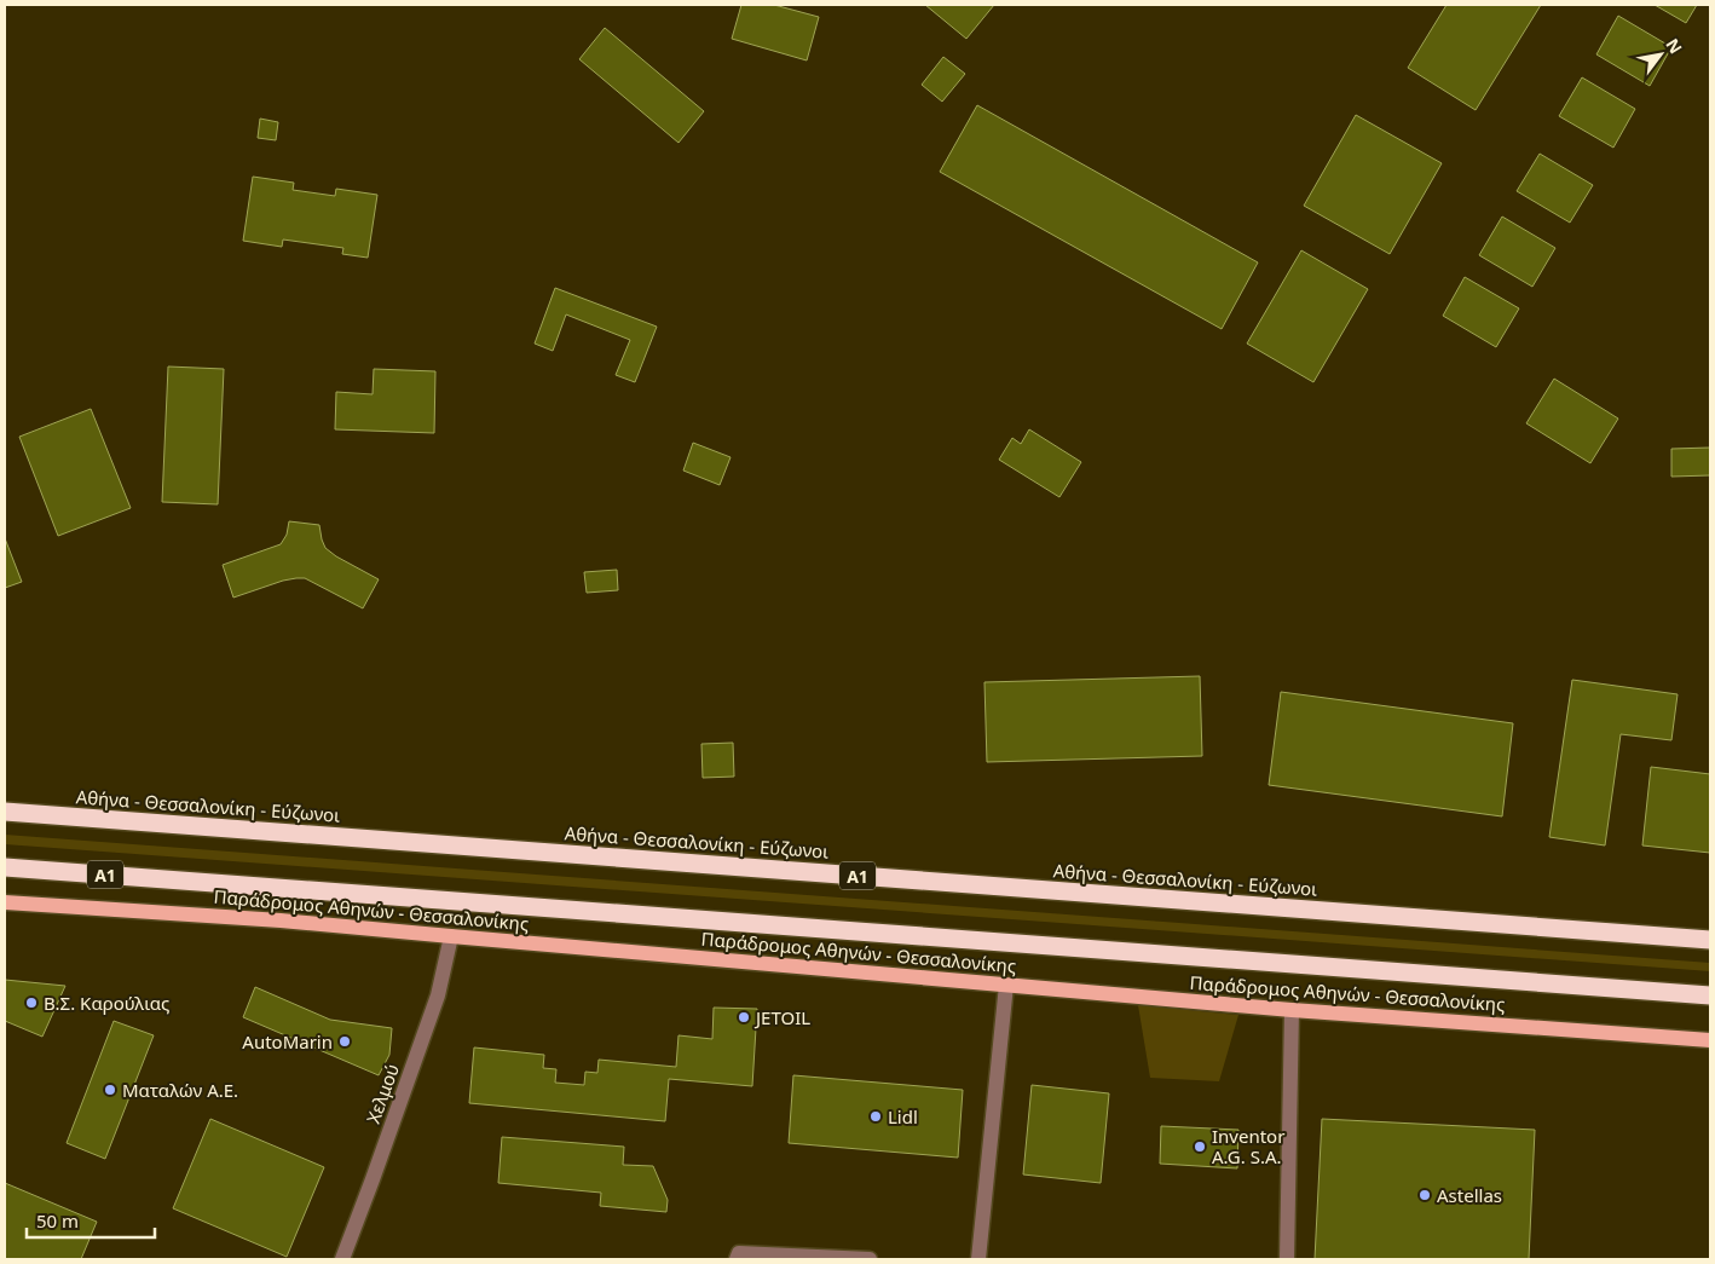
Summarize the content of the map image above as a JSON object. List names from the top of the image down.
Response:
{
  "streets": {
    "highway": ["Αθήνα - Θεσσαλονίκη - Εύζωνοι", "Α1"],
    "main road": ["Παράδρομος Αθηνών - Θεσσαλονίκης"],
    "street": ["Χελμού"]
  },
  "crossings": [
    ["Παράδρομος Αθηνών - Θεσσαλονίκης", "Χελμού"]
  ],
  "places": [
    "Β.Σ. Καρούλιας",
    "JETOIL",
    "AutoMarin",
    "Ματαλών Α.Ε.",
    "Lidl",
    "Inventor A.G. S.A.",
    "Astellas"
  ],
  "scale_bar": "50 m",
  "north": "top right"
}
